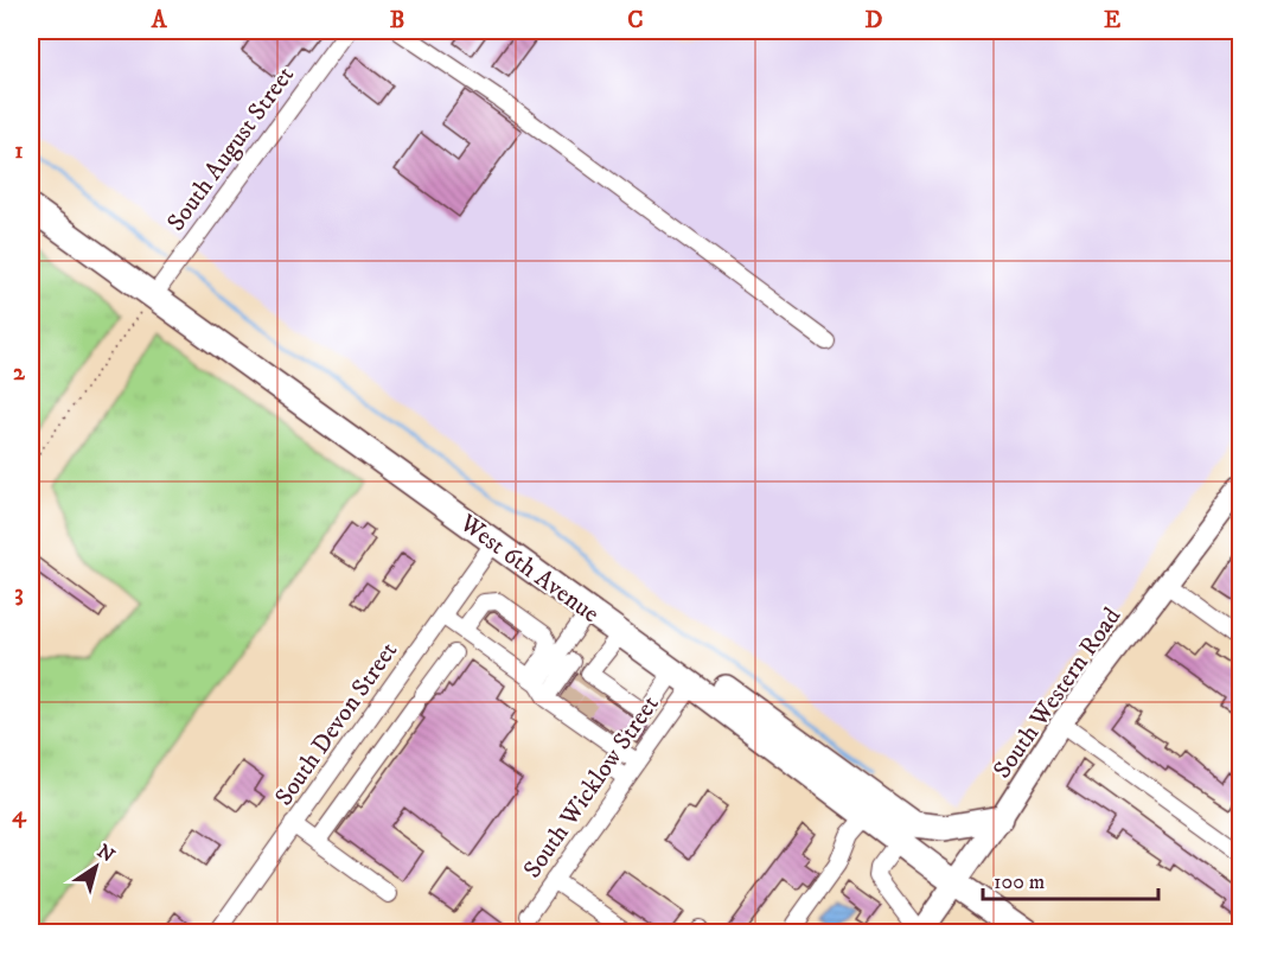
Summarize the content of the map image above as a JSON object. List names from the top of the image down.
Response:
{
  "streets": {
    "highway": ["West 6th Avenue"],
    "main road": ["South Western Road"],
    "street": ["South August Street", "South Devon Street", "South Wicklow Street"]
  },
  "crossings": [
    ["South August Street", "West 6th Avenue"],
    ["West 6th Avenue", "South Western Road"],
    ["West 6th Avenue", "South Devon Street"],
    ["West 6th Avenue", "South Wicklow Street"]
  ],
  "scale_bar": "100 m",
  "north": "top right",
  "grid": {
    "columns": [
      "A",
      "B",
      "C",
      "D",
      "E"
    ],
    "rows": [
      "1",
      "2",
      "3",
      "4"
    ]
  }
}
